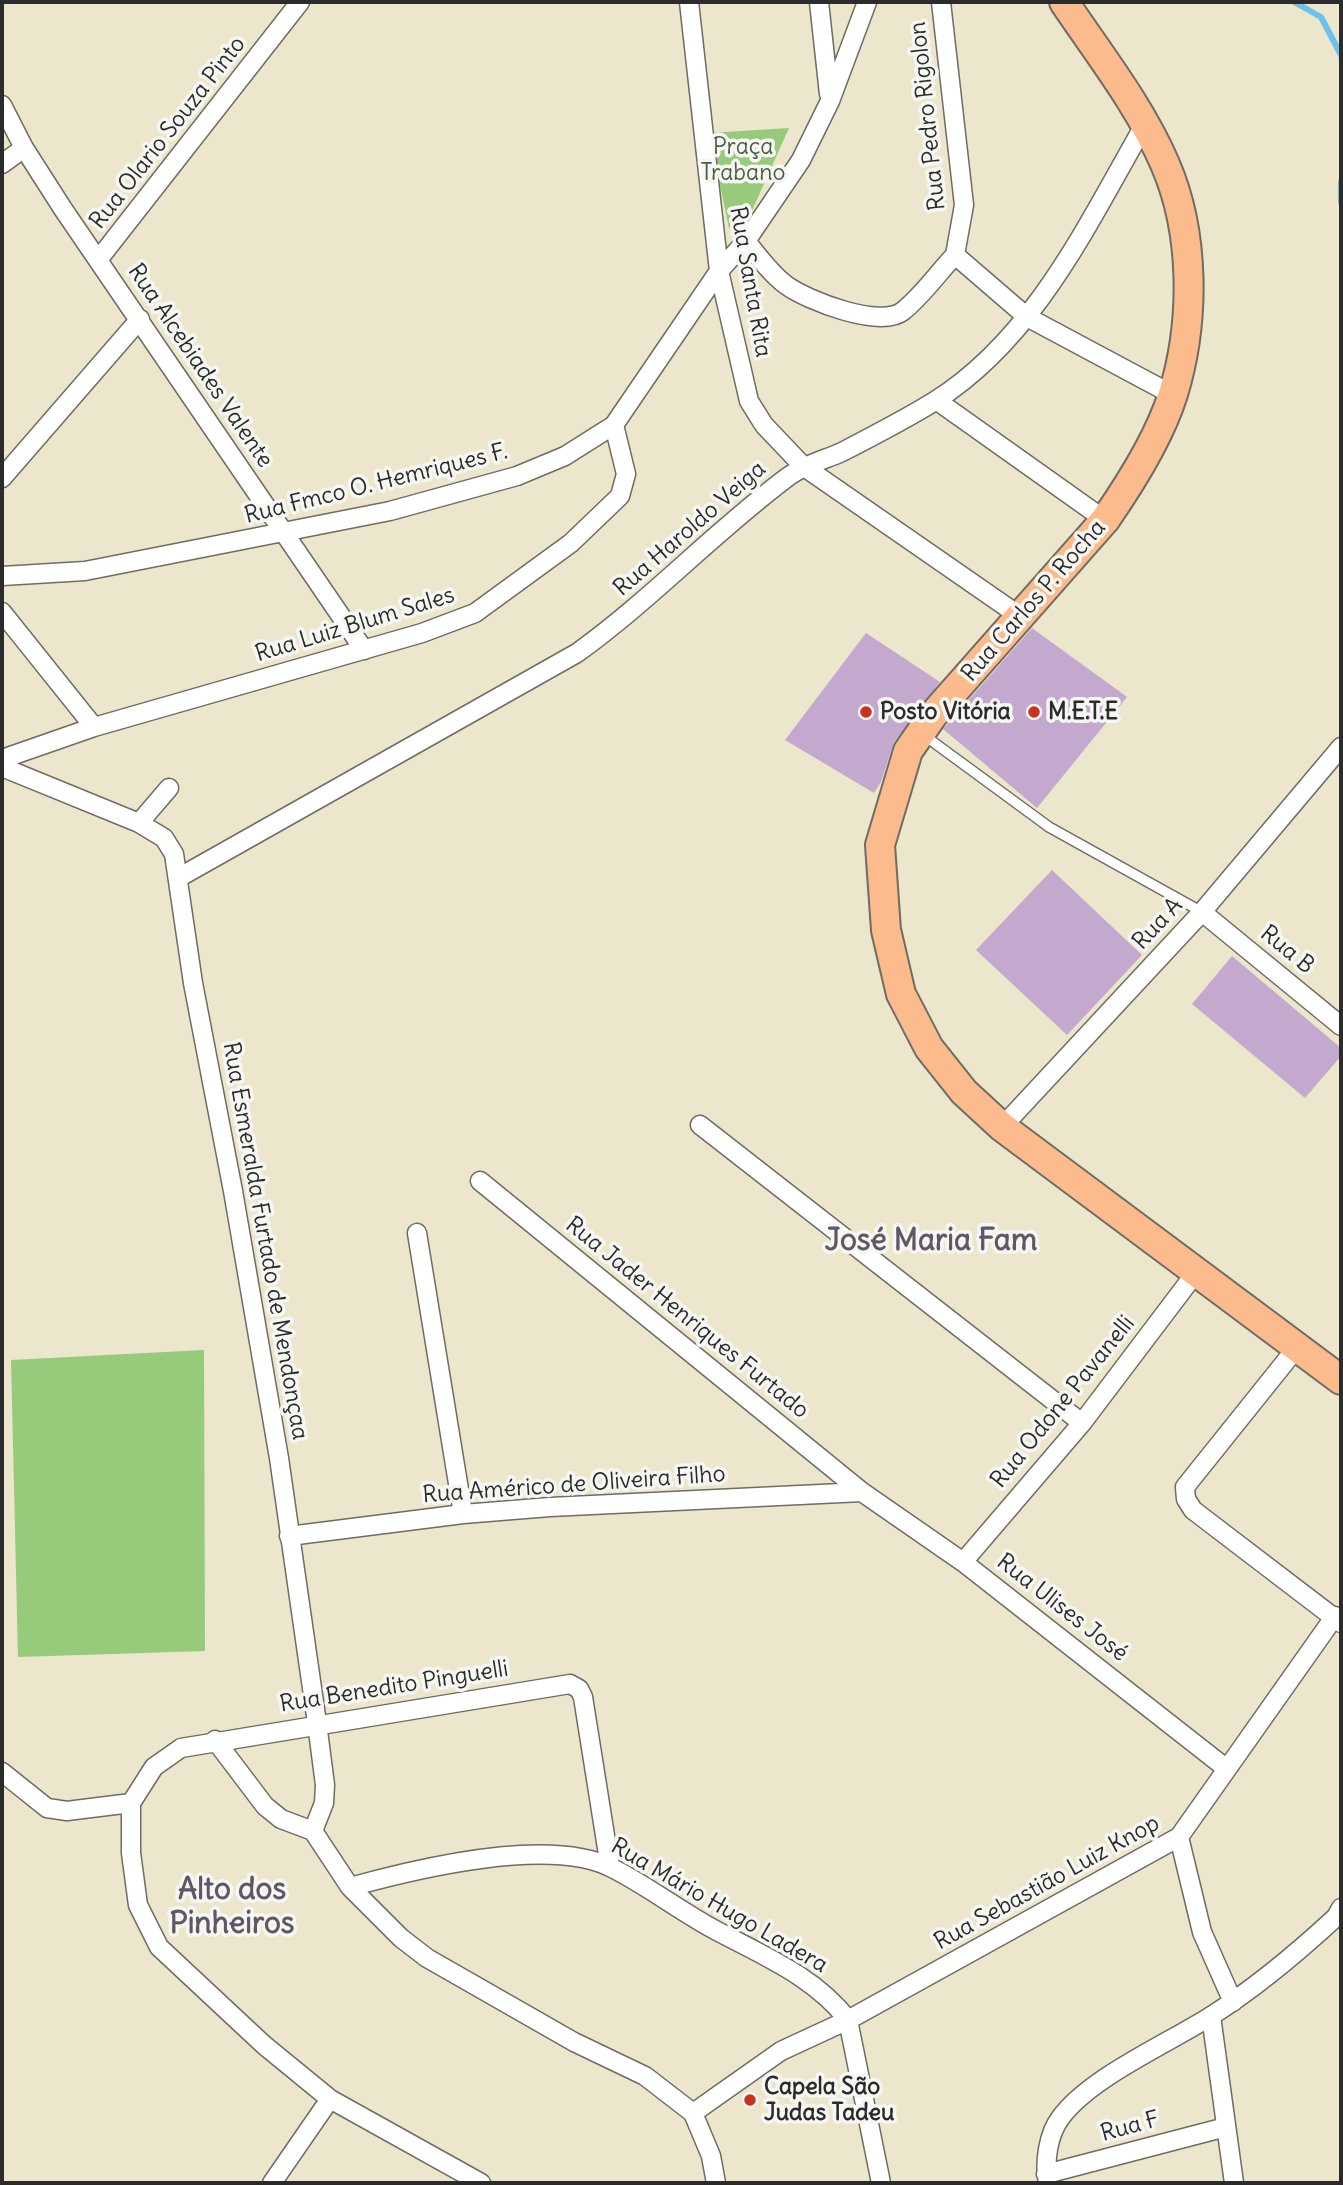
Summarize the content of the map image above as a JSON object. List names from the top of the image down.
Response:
{
  "streets": {
    "main road": ["Rua Carlos P. Rocha"],
    "street": [
      "Rua Pedro Rigolon",
      "Rua Olario Souza Pinto",
      "Rua Santa Rita",
      "Rua Alcebiades Valente",
      "Rua Fmco O. Hemriques F.",
      "Rua Haroldo Veiga",
      "Rua Luiz Blum Sales",
      "Rua A",
      "Rua B",
      "Rua Esmeralda Furtado de Mendonçaa",
      "Rua Jader Henriques Furtado",
      "Rua Odone Pavanelli",
      "Rua Américo de Oliveira Filho",
      "Rua Ulises José",
      "Rua Benedito Pinguelli",
      "Rua Sebastião Luiz Knop",
      "Rua Mário Hugo Ladera",
      "Rua F"
    ]
  },
  "crossings": [
    ["Rua Olario Souza Pinto", "Rua Alcebiades Valente"],
    ["Rua Santa Rita", "Rua Fmco O. Hemriques F."],
    ["Rua Santa Rita", "Rua Haroldo Veiga"],
    ["Rua Santa Rita", "Rua Carlos P. Rocha"],
    ["Rua Alcebiades Valente", "Rua Fmco O. Hemriques F."],
    ["Rua Alcebiades Valente", "Rua Luiz Blum Sales"],
    ["Rua Fmco O. Hemriques F.", "Rua Luiz Blum Sales"],
    ["Rua Haroldo Veiga", "Rua Carlos P. Rocha"],
    ["Rua Haroldo Veiga", "Rua Esmeralda Furtado de Mendonçaa"],
    ["Rua Carlos P. Rocha", "Rua A"],
    ["Rua Carlos P. Rocha", "Rua Odone Pavanelli"],
    ["Rua A", "Rua B"],
    ["Rua Esmeralda Furtado de Mendonçaa", "Rua Américo de Oliveira Filho"],
    ["Rua Esmeralda Furtado de Mendonçaa", "Rua Benedito Pinguelli"],
    ["Rua Jader Henriques Furtado", "Rua Américo de Oliveira Filho"],
    ["Rua Jader Henriques Furtado", "Rua Ulises José"],
    ["Rua Odone Pavanelli", "Rua Ulises José"],
    ["Rua Américo de Oliveira Filho", "Rua Ulises José"],
    ["Rua Ulises José", "Rua Sebastião Luiz Knop"],
    ["Rua Benedito Pinguelli", "Rua Mário Hugo Ladera"],
    ["Rua Sebastião Luiz Knop", "Rua Mário Hugo Ladera"]
  ],
  "districts": ["José Maria Fam", "Alto dos Pinheiros"],
  "parks": ["Praça Trabano"],
  "places": ["Posto Vitória", "M.E.T.E", "Capela São Judas Tadeu"]
}
